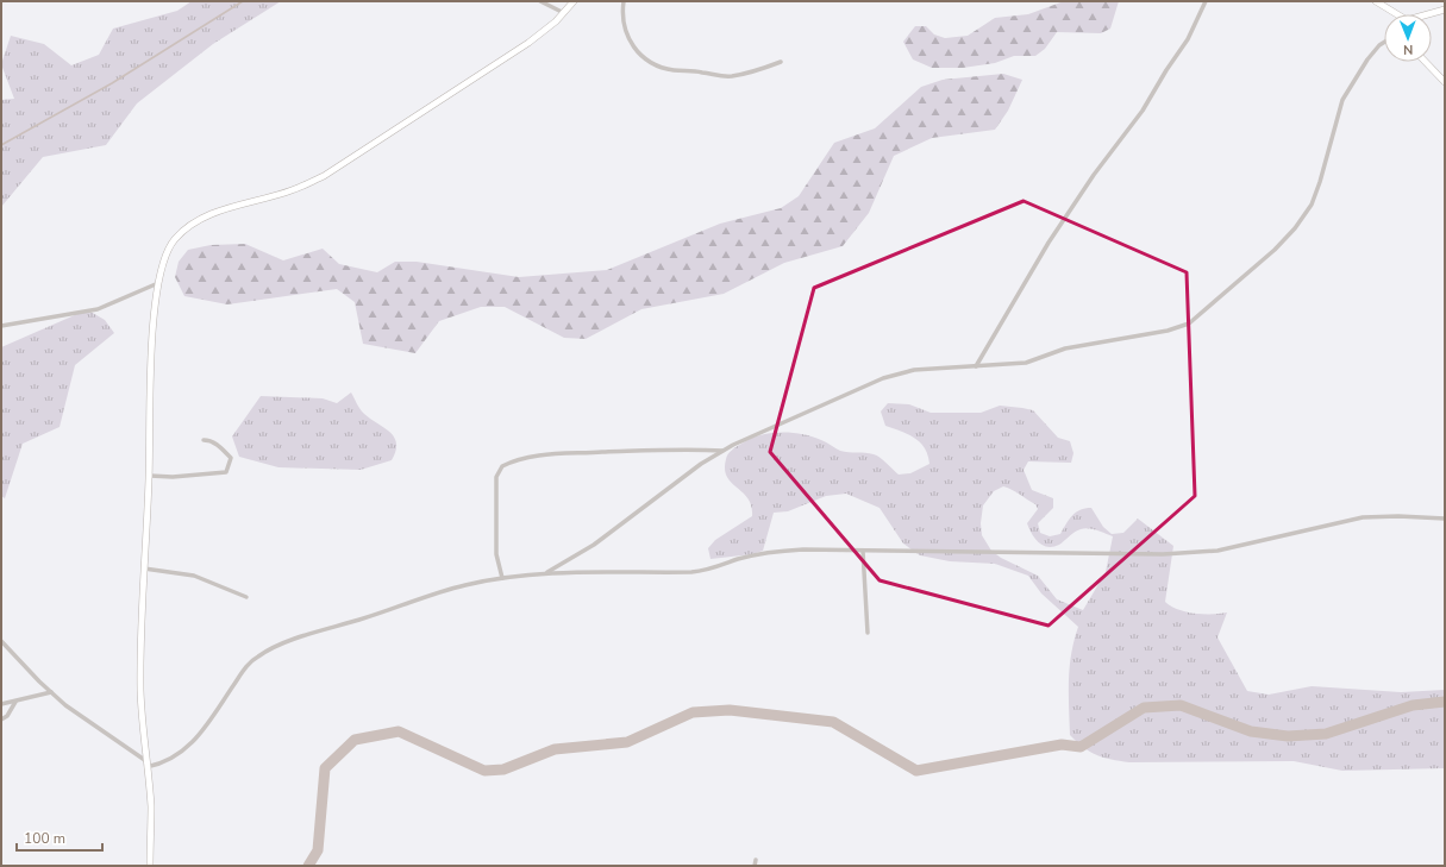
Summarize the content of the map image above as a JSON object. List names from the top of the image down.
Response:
{
  "scale_bar": "100 m",
  "north": "bottom"
}
